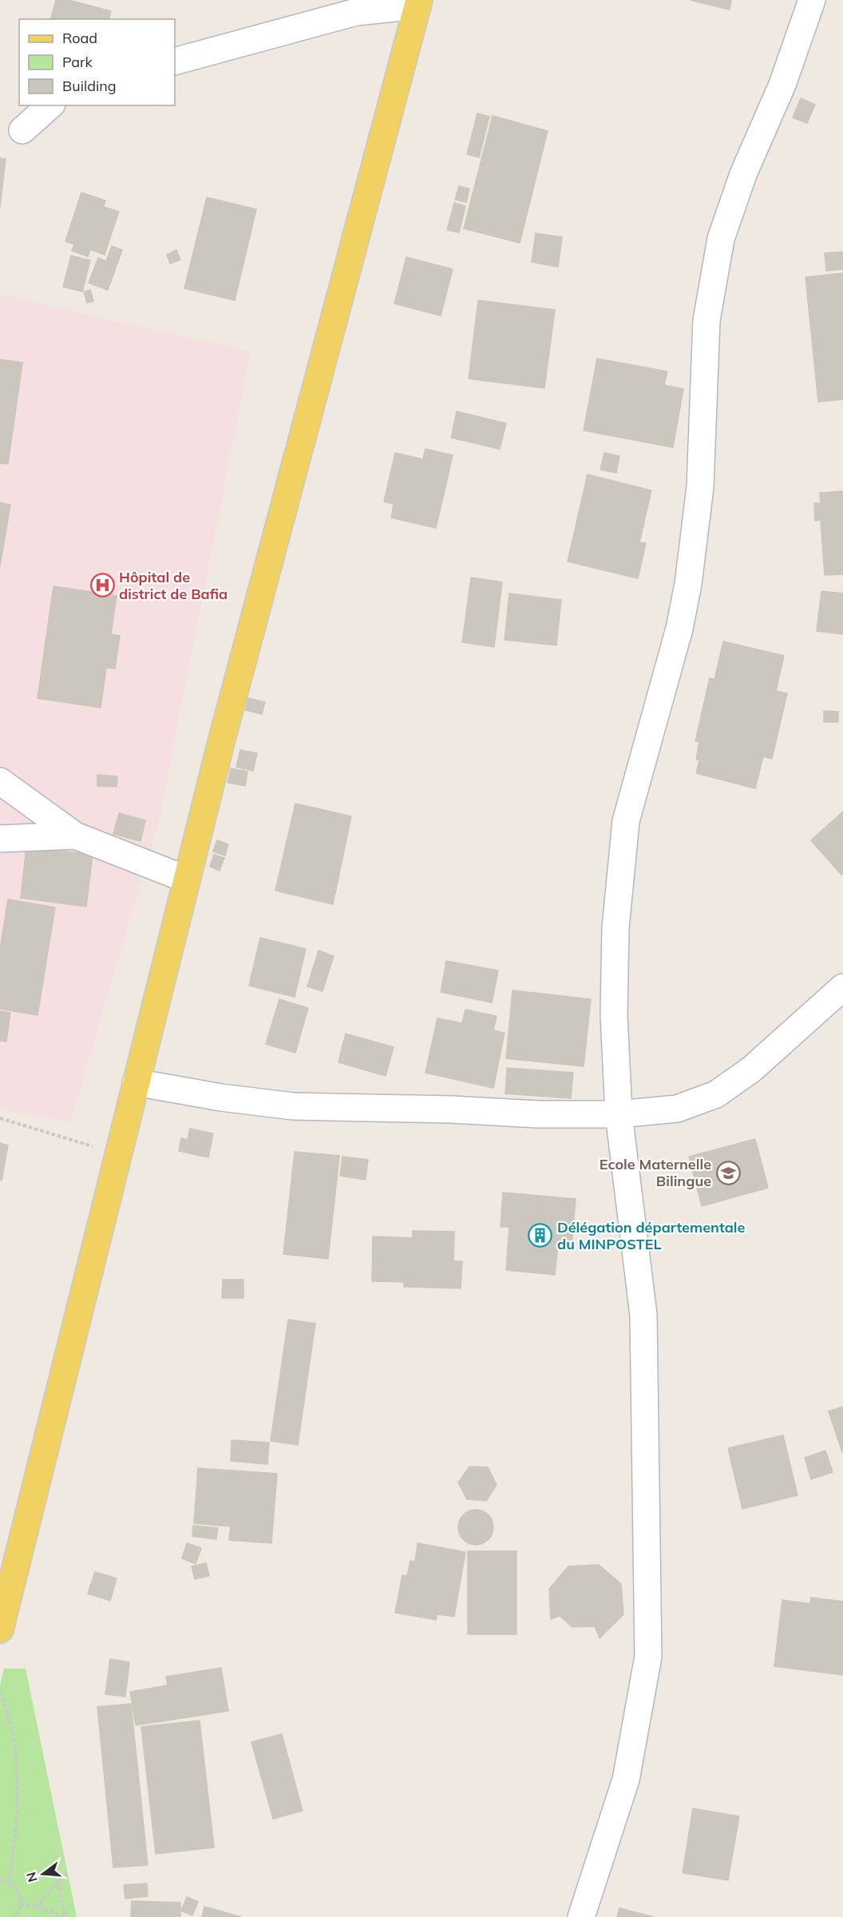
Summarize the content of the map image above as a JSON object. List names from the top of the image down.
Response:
{
  "places": {
    "hospital": ["Hôpital de district de Bafia"],
    "school or university": ["Ecole Maternelle Bilingue"],
    "building": ["Délégation départementale du MINPOSTEL"]
  },
  "legend": ["Road", "Park", "Building"],
  "north": "left"
}
